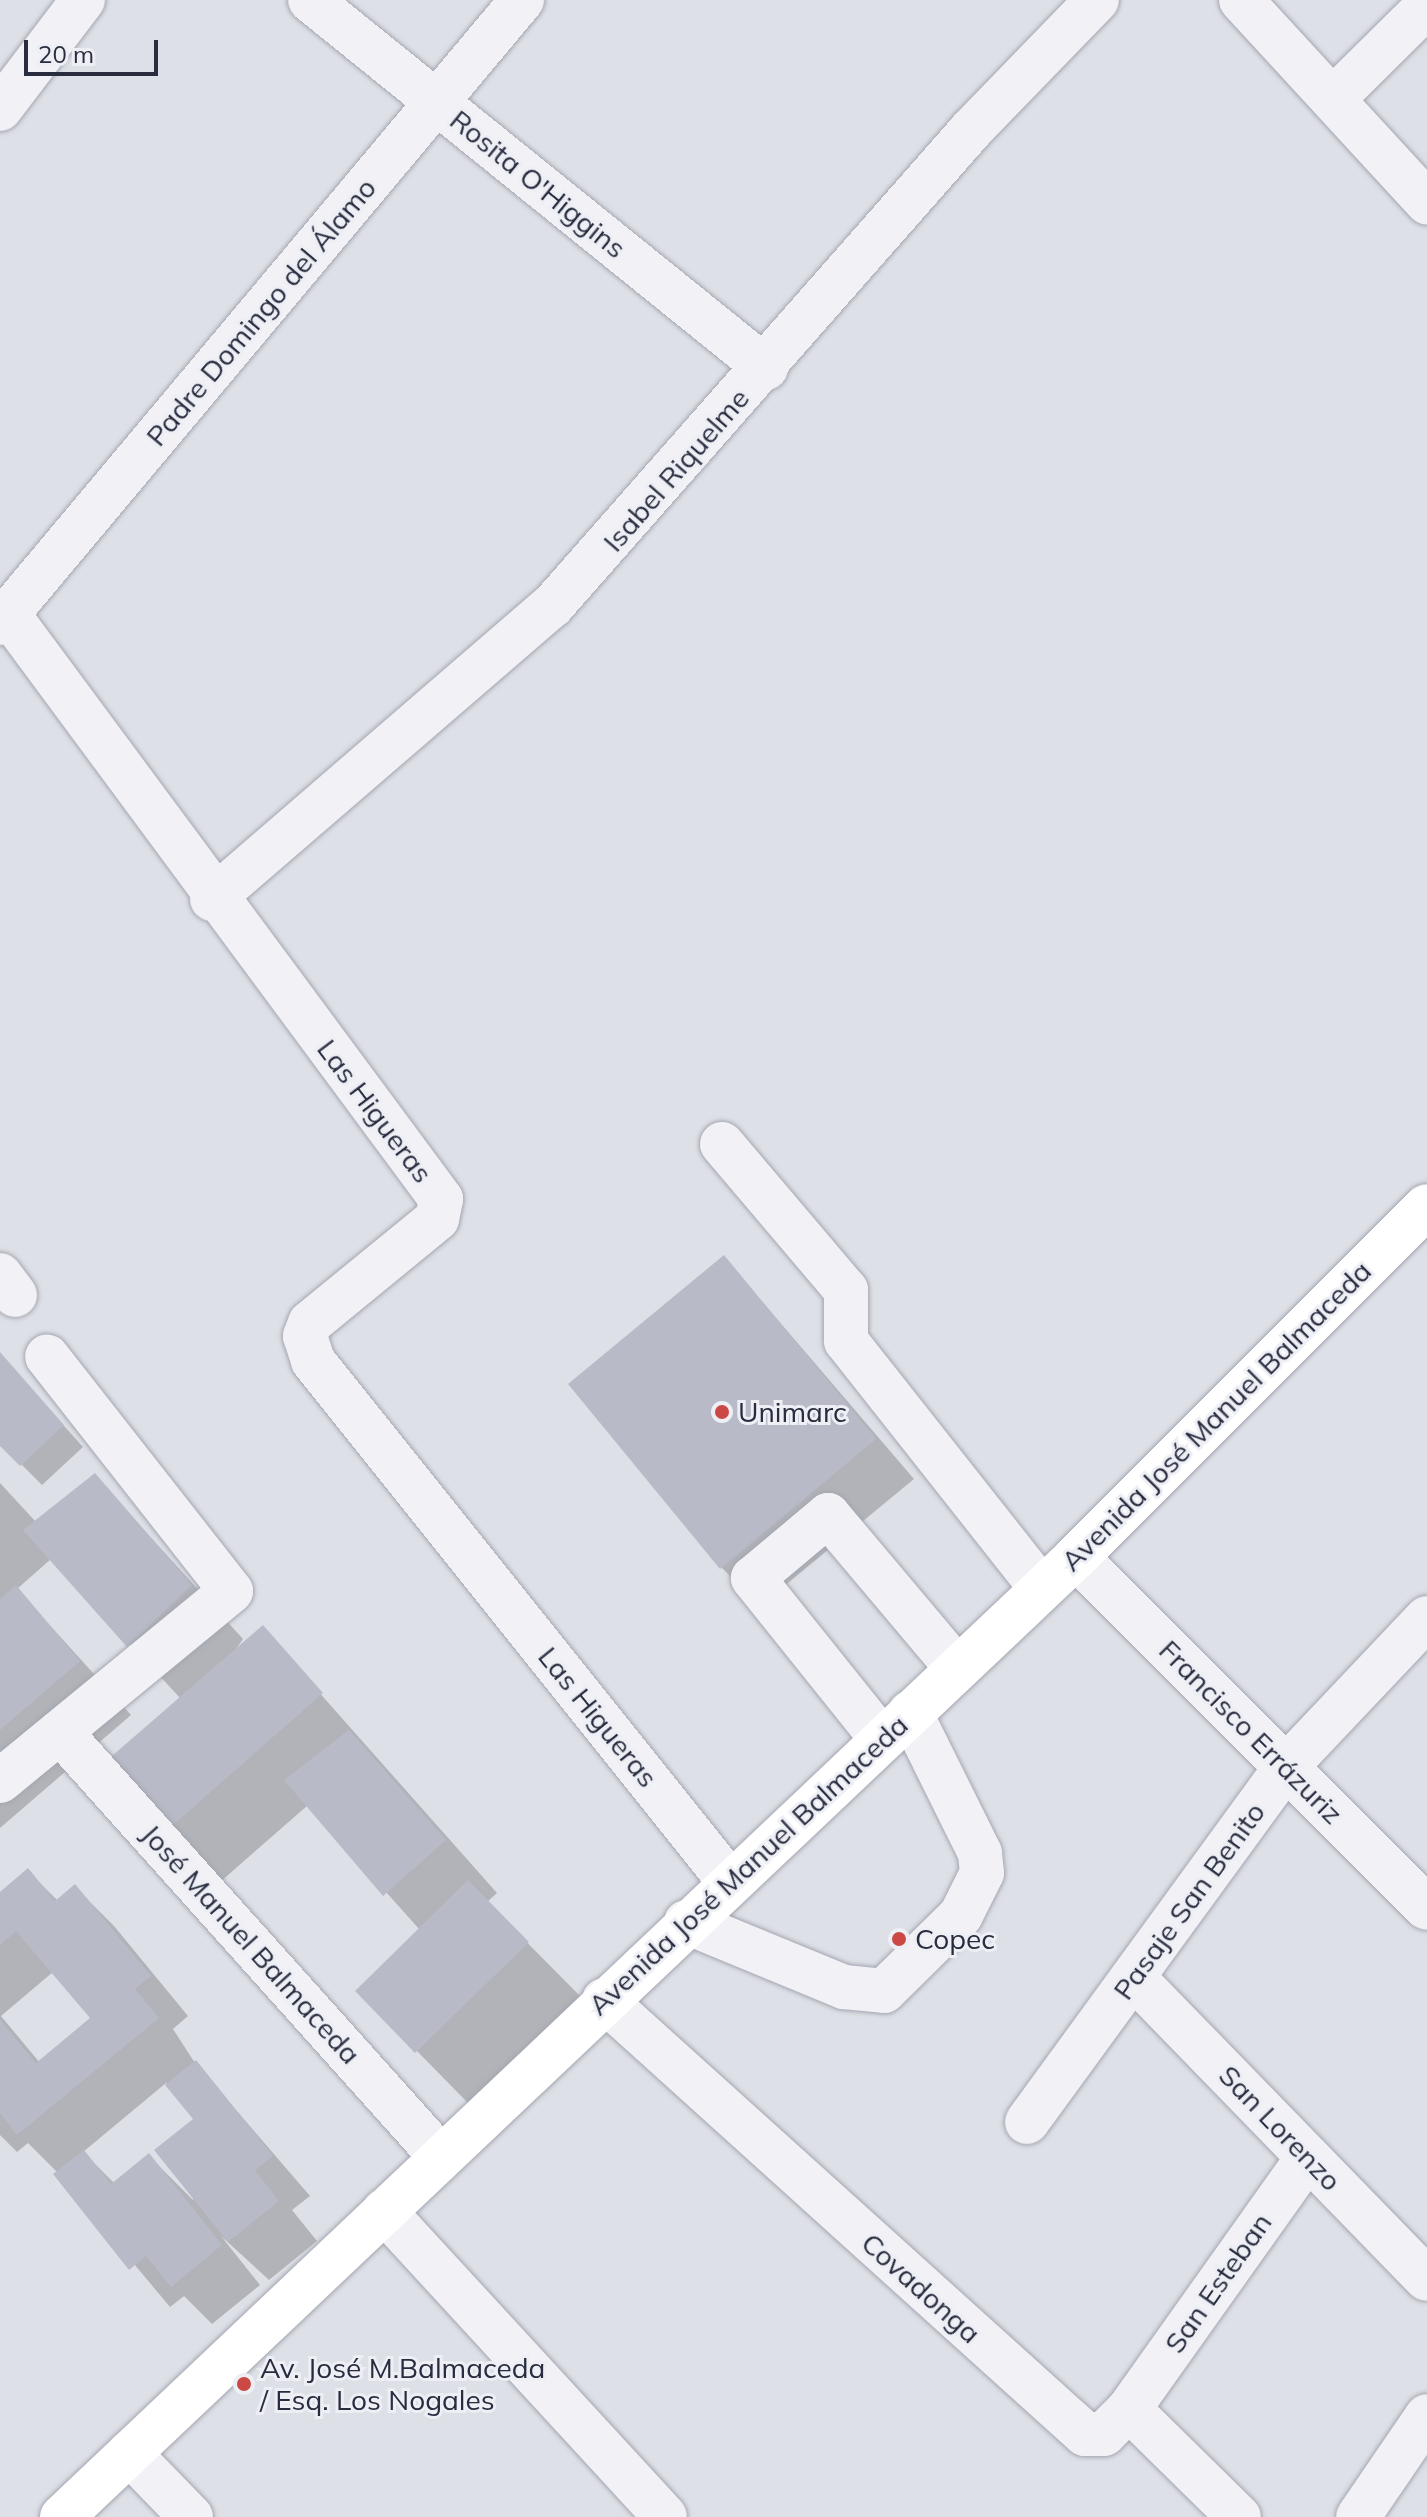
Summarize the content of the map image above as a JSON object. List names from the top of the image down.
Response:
{
  "streets": {
    "main road": ["Avenida José Manuel Balmaceda"],
    "street": [
      "Rosita O'Higgins",
      "Padre Domingo del Álamo",
      "Isabel Riquelme",
      "Las Higueras",
      "Francisco Errázuriz",
      "Pasaje San Benito",
      "José Manuel Balmaceda",
      "San Lorenzo",
      "San Esteban",
      "Covadonga"
    ]
  },
  "crossings": [
    ["Rosita O'Higgins", "Padre Domingo del Álamo"],
    ["Rosita O'Higgins", "Isabel Riquelme"],
    ["Padre Domingo del Álamo", "Las Higueras"],
    ["Isabel Riquelme", "Las Higueras"],
    ["Las Higueras", "Avenida José Manuel Balmaceda"],
    ["Avenida José Manuel Balmaceda", "Francisco Errázuriz"],
    ["Avenida José Manuel Balmaceda", "José Manuel Balmaceda"],
    ["Avenida José Manuel Balmaceda", "Covadonga"],
    ["Francisco Errázuriz", "Pasaje San Benito"],
    ["Pasaje San Benito", "San Lorenzo"],
    ["San Lorenzo", "San Esteban"],
    ["San Esteban", "Covadonga"]
  ],
  "places": ["Unimarc", "Copec", "Av. José M.Balmaceda / Esq. Los Nogales"],
  "scale_bar": "20 m"
}
